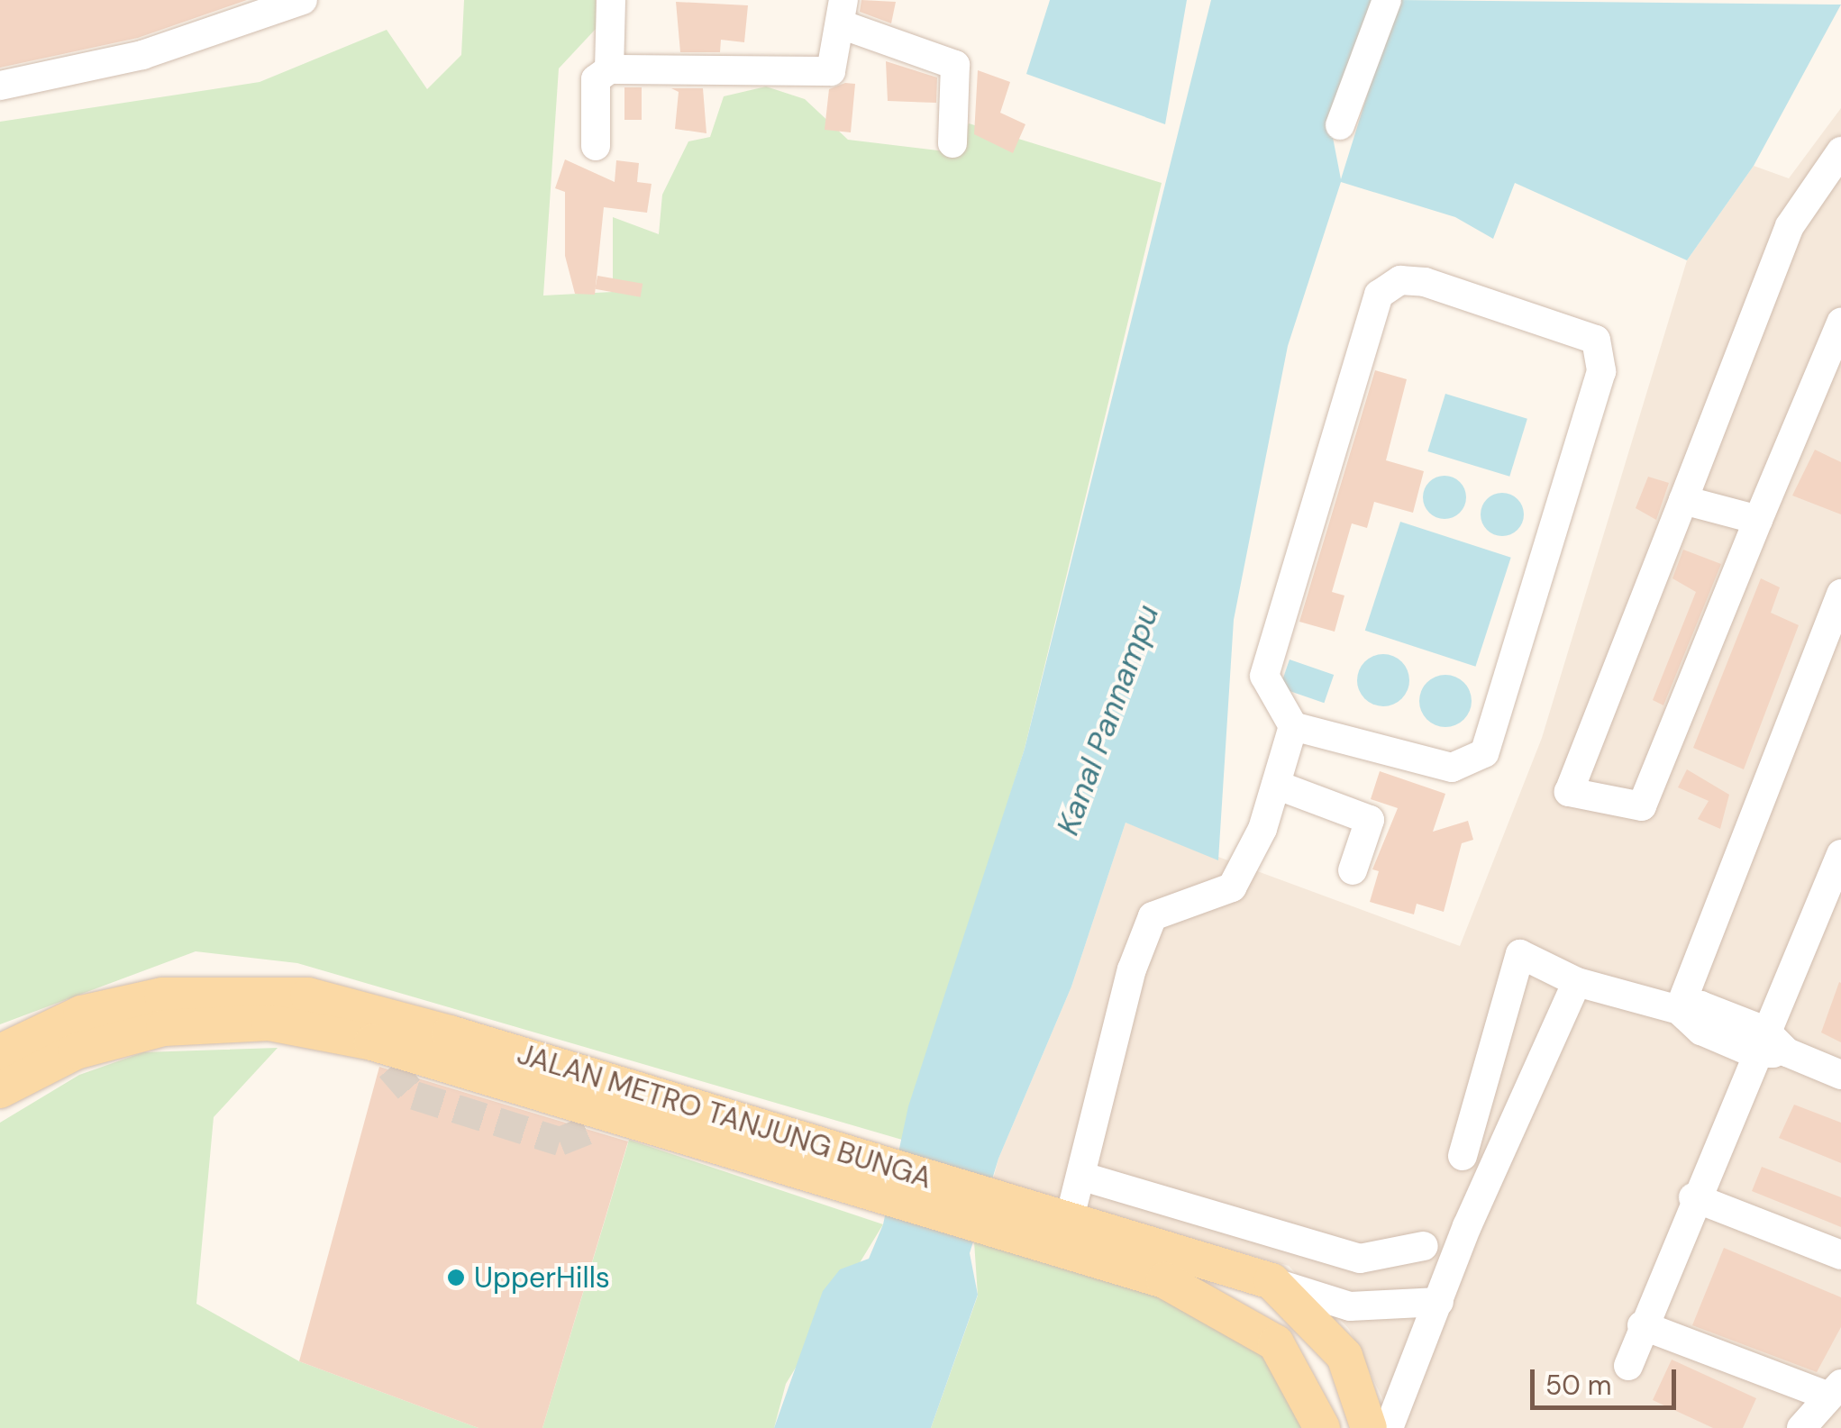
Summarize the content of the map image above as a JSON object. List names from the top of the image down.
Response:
{
  "streets": {
    "main road": ["JALAN METRO TANJUNG BUNGA"]
  },
  "water": ["Kanal Pannampu"],
  "places": ["UpperHills"],
  "scale_bar": "50 m"
}
